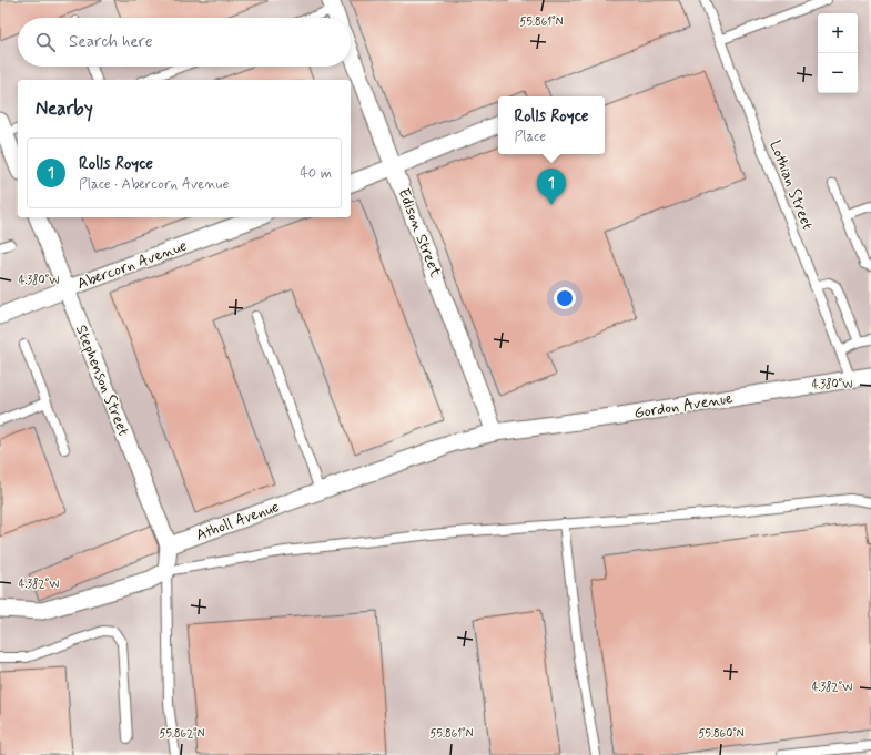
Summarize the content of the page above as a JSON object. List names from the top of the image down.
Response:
{
  "streets": {
    "street": [
      "Edison Street",
      "Abercorn Avenue",
      "Stephenson Street",
      "Gordon Avenue",
      "Atholl Avenue"
    ],
    "lane": ["Lothian Street"]
  },
  "crossings": [
    ["Lothian Street", "Gordon Avenue"],
    ["Edison Street", "Gordon Avenue"],
    ["Edison Street", "Atholl Avenue"],
    ["Abercorn Avenue", "Stephenson Street"],
    ["Stephenson Street", "Atholl Avenue"],
    ["Gordon Avenue", "Atholl Avenue"]
  ],
  "page": {
    "map_buttons": ["+", "−"],
    "search": "Search here",
    "heading": "Nearby",
    "popup": ["Rolls Royce", "Place"],
    "list": [
      {
        "mark": "1",
        "name": "Rolls Royce",
        "note": "Place · Abercorn Avenue",
        "value": "40 m"
      }
    ],
    "pins": "1"
  },
  "coordinates": [
    "55.861°N",
    "4.380°W",
    "4.382°W",
    "55.862°N",
    "55.860°N"
  ]
}
